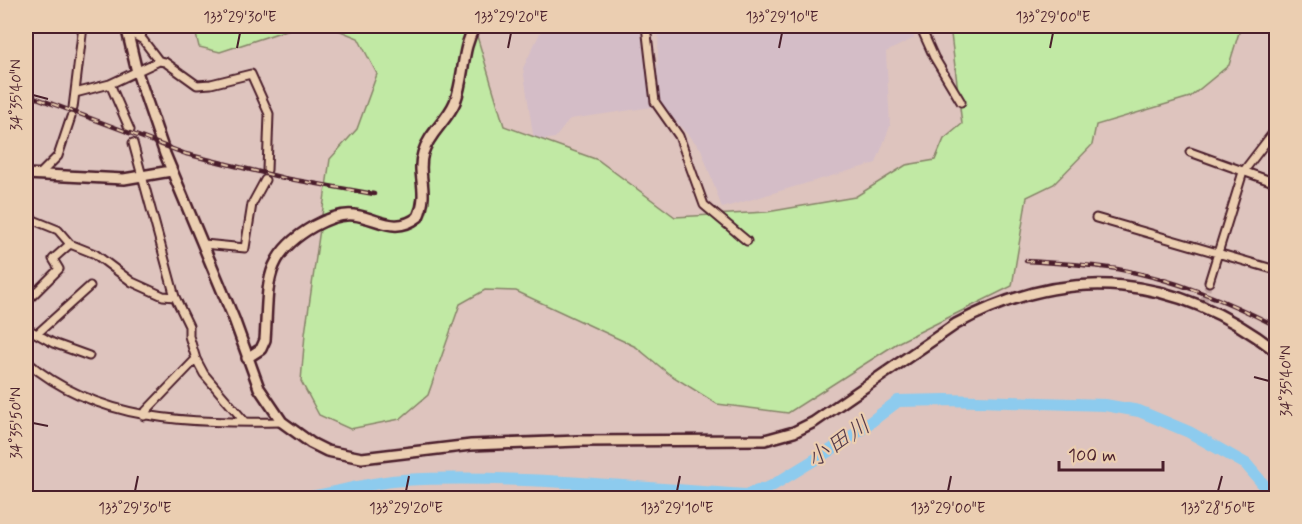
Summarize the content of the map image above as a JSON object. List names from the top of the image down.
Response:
{
  "water": ["小田川"],
  "scale_bar": "100 m",
  "coordinates": [
    "133°29'30\"E",
    "133°29'20\"E",
    "133°29'10\"E",
    "133°29'00\"E",
    "34°35'40\"N",
    "34°35'50\"N",
    "133°28'50\"E"
  ]
}
